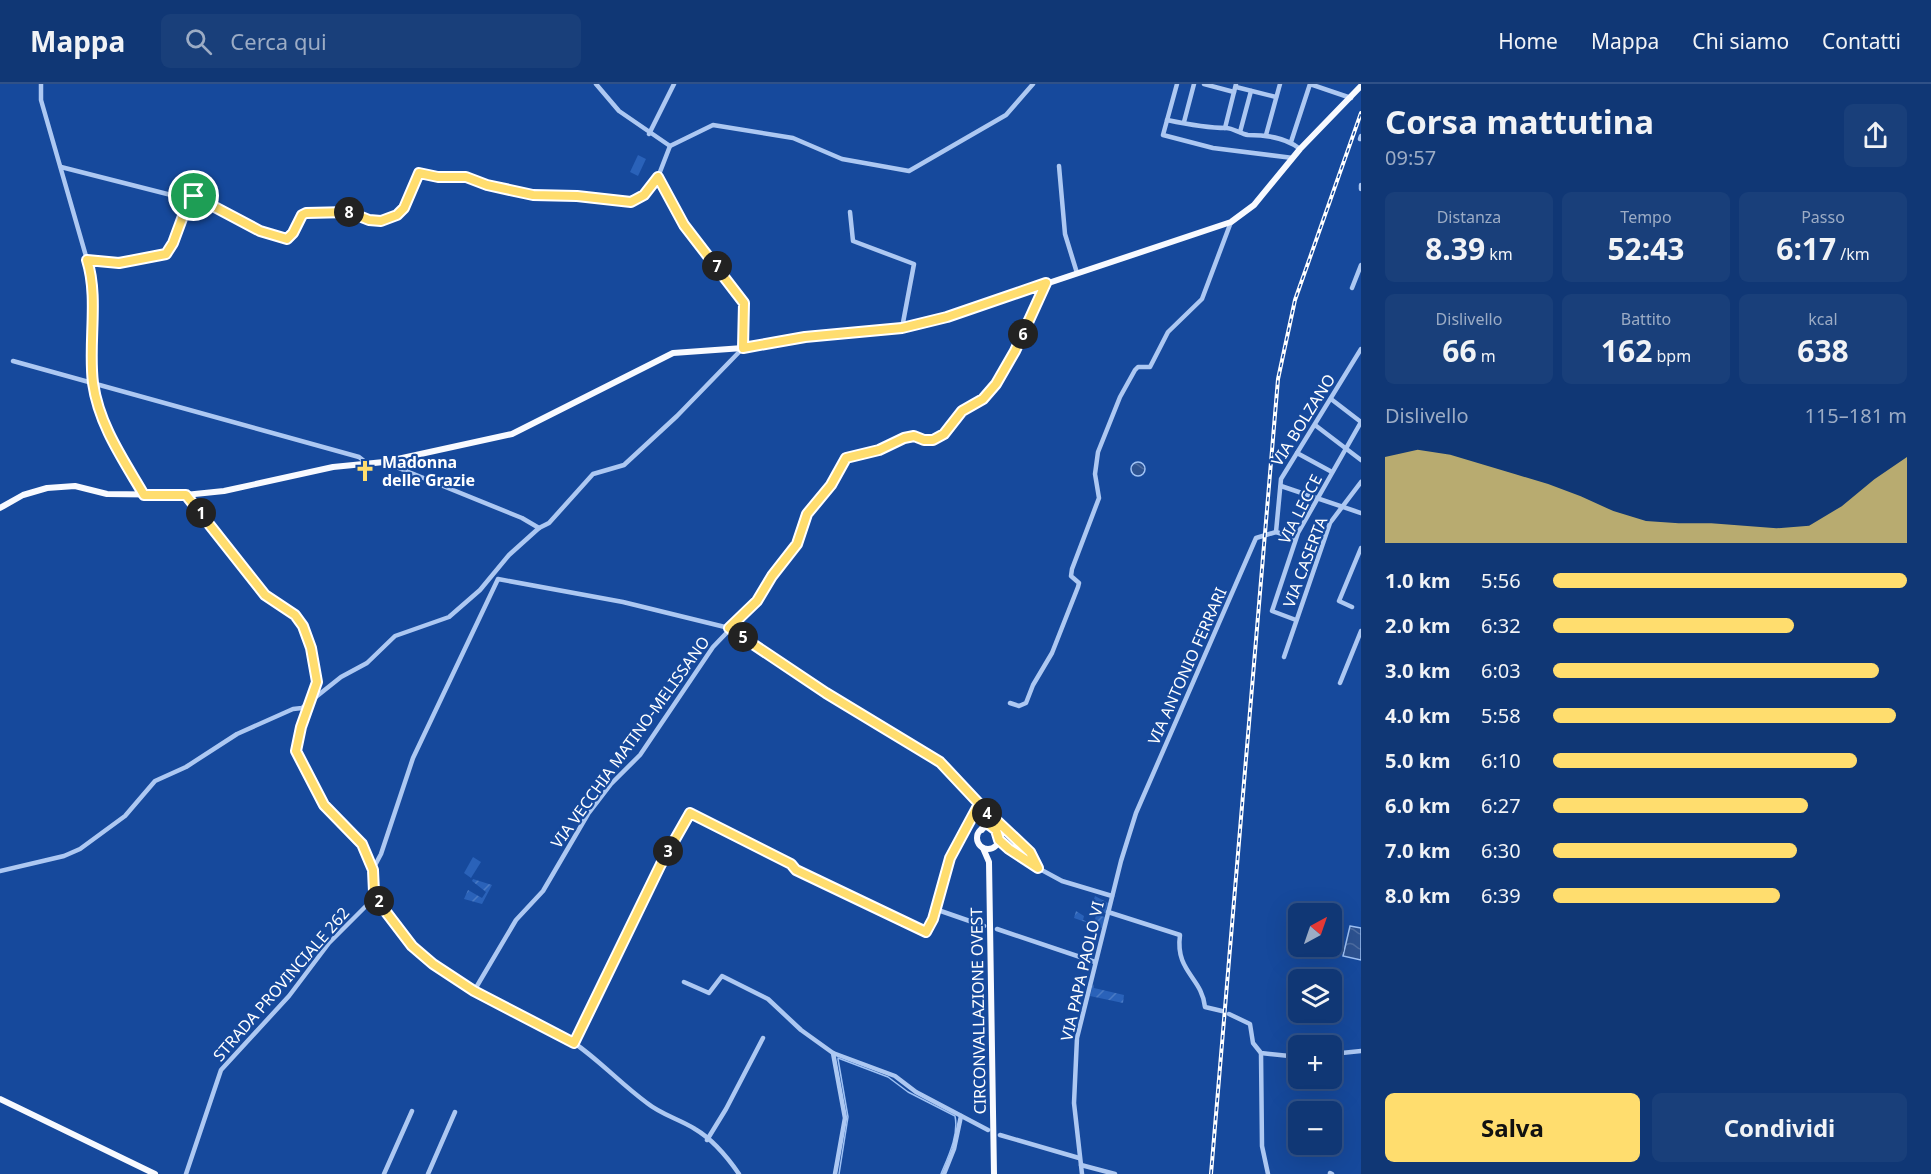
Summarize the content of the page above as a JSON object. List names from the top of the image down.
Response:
{
  "streets": {
    "main road": ["CIRCONVALLAZIONE OVEST"],
    "street": [
      "VIA BOLZANO",
      "VIA LECCE",
      "VIA CASERTA",
      "VIA ANTONIO FERRARI",
      "VIA VECCHIA MATINO-MELISSANO",
      "VIA PAPA PAOLO VI",
      "STRADA PROVINCIALE 262"
    ]
  },
  "crossings": [
    ["VIA BOLZANO", "VIA ANTONIO FERRARI"],
    ["VIA LECCE", "VIA CASERTA"],
    ["VIA ANTONIO FERRARI", "VIA PAPA PAOLO VI"]
  ],
  "places": {
    "church": ["Madonna delle Grazie"]
  },
  "north": "top right",
  "page": {
    "header": "Mappa",
    "search": "Cerca qui",
    "nav": [
      "Home",
      "Mappa",
      "Chi siamo",
      "Contatti"
    ],
    "heading": ["Corsa mattutina", "09:57"],
    "stats": [
      ["Distanza", "8.39 km"],
      ["Tempo", "52:43"],
      ["Passo", "6:17 /km"],
      ["Dislivello", "66 m"],
      ["Battito", "162 bpm"],
      ["kcal", "638"]
    ],
    "pins": [
      "8",
      "7",
      "6",
      "1",
      "5",
      "4",
      "3",
      "2"
    ],
    "chart": ["Dislivello", "115–181 m"],
    "list": [
      {
        "name": "1.0 km",
        "note": "5:56"
      },
      {
        "name": "2.0 km",
        "note": "6:32"
      },
      {
        "name": "3.0 km",
        "note": "6:03"
      },
      {
        "name": "4.0 km",
        "note": "5:58"
      },
      {
        "name": "5.0 km",
        "note": "6:10"
      },
      {
        "name": "6.0 km",
        "note": "6:27"
      },
      {
        "name": "7.0 km",
        "note": "6:30"
      },
      {
        "name": "8.0 km",
        "note": "6:39"
      }
    ],
    "map_buttons": ["+", "−"],
    "buttons": ["Salva", "Condividi"]
  }
}
